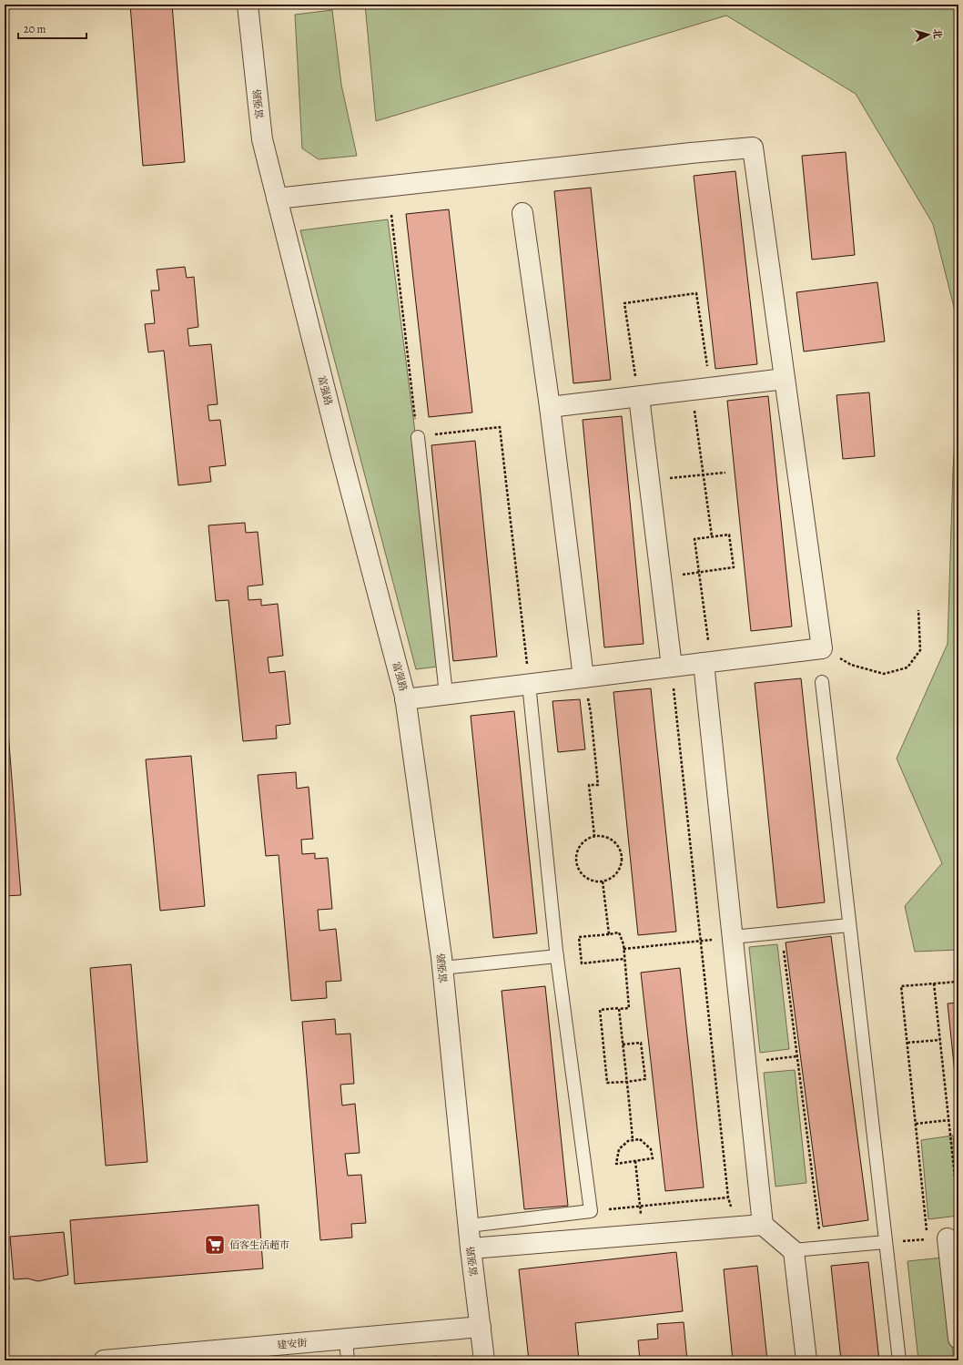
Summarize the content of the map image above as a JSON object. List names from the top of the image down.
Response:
{
  "streets": {
    "street": ["富强路", "建安街"]
  },
  "crossings": [
    ["富强路", "建安街"]
  ],
  "places": {
    "supermarket": ["佰客生活超市"]
  },
  "scale_bar": "20 m",
  "north": "right"
}
